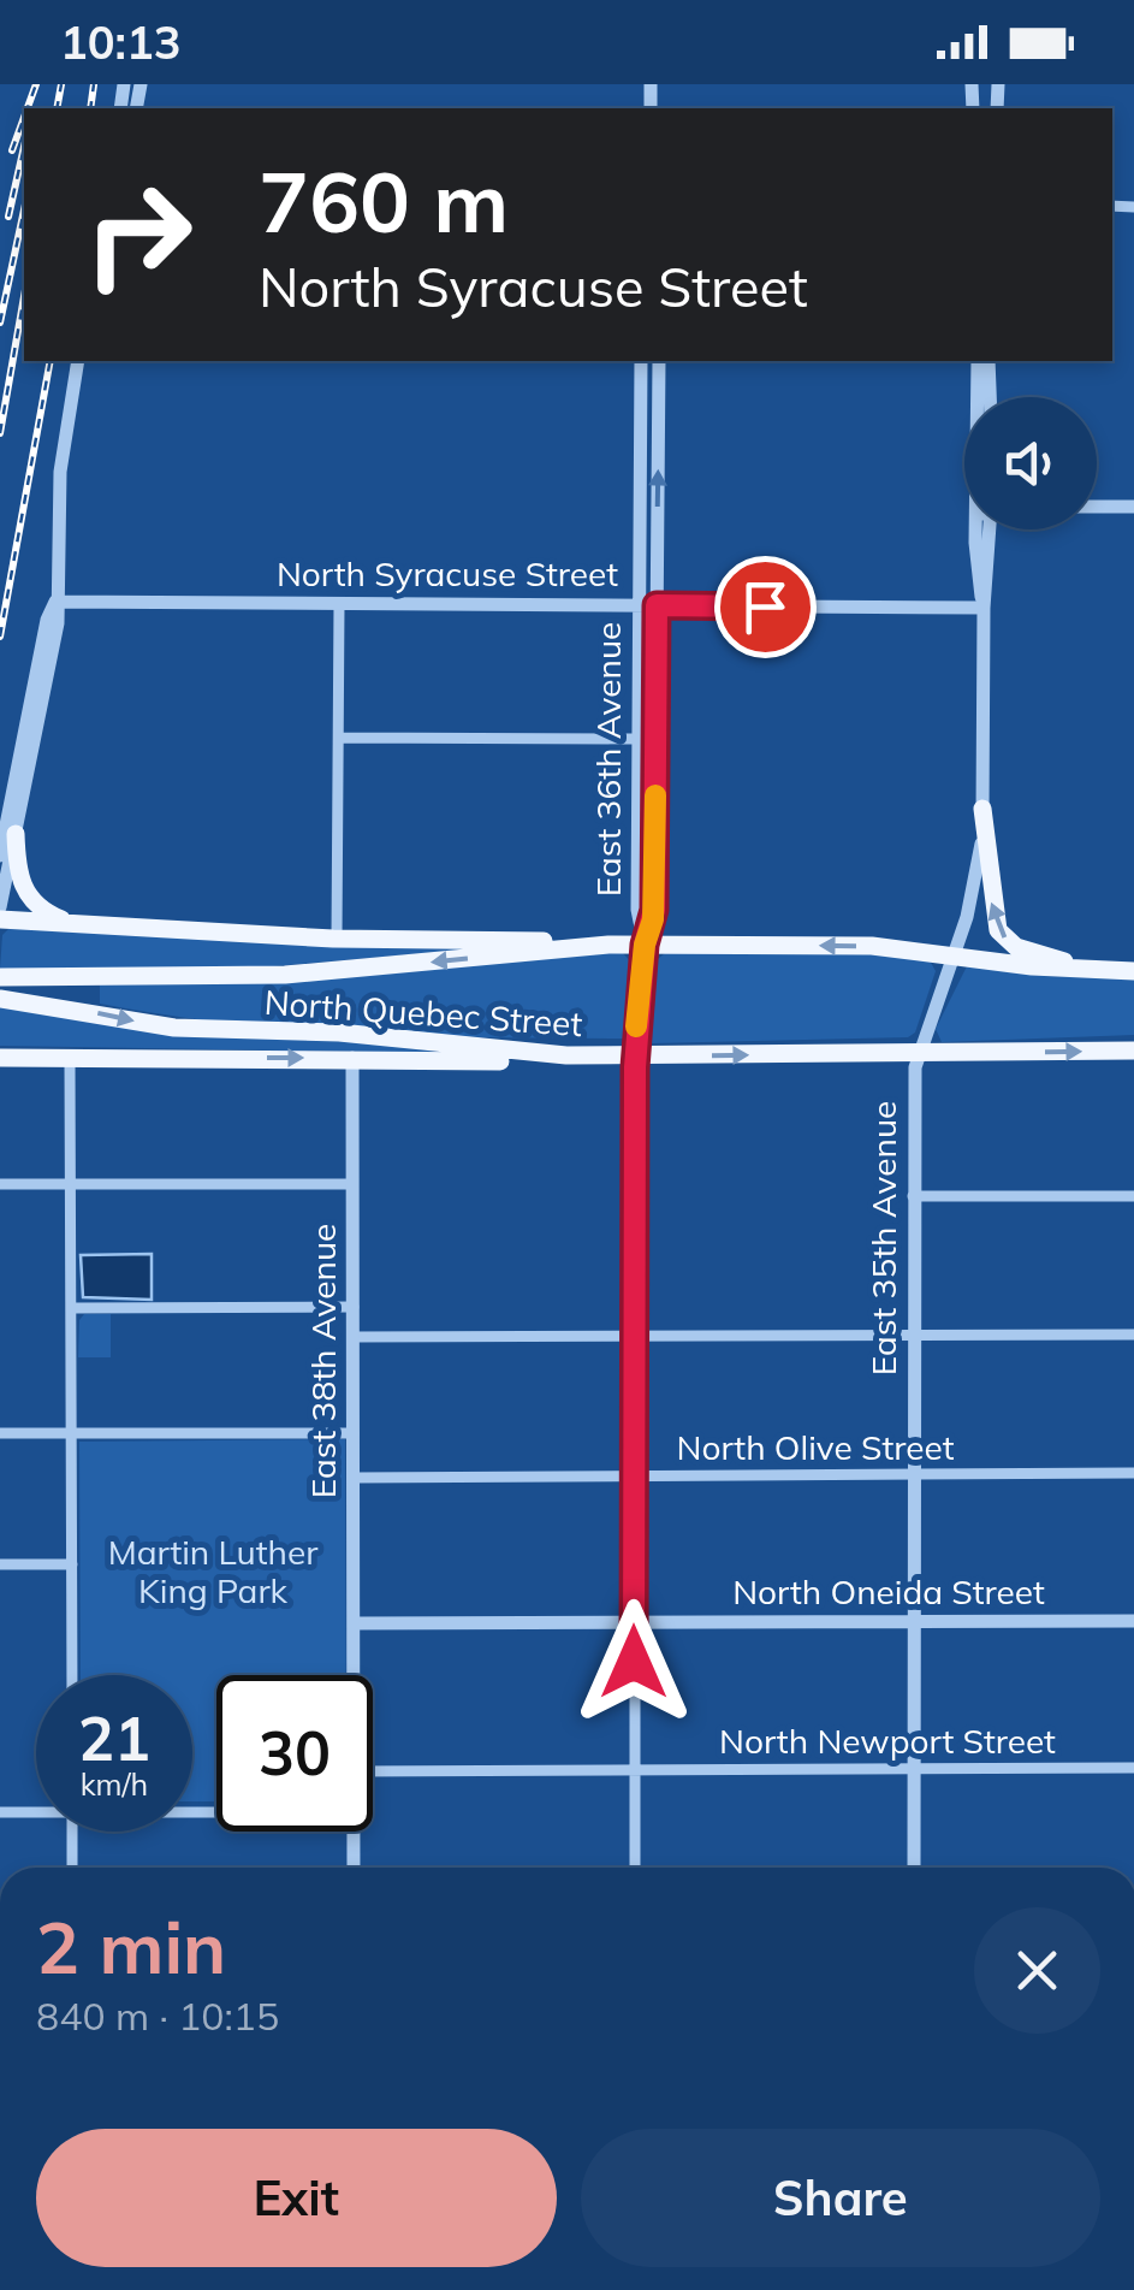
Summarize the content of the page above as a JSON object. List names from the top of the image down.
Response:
{
  "streets": {
    "main road": ["North Quebec Street"],
    "street": [
      "North Syracuse Street",
      "East 36th Avenue",
      "East 35th Avenue",
      "East 38th Avenue",
      "North Olive Street",
      "North Oneida Street",
      "North Newport Street"
    ]
  },
  "crossings": [
    ["North Syracuse Street", "East 36th Avenue"],
    ["North Syracuse Street", "East 35th Avenue"],
    ["East 36th Avenue", "North Quebec Street"],
    ["East 36th Avenue", "North Olive Street"],
    ["East 36th Avenue", "North Oneida Street"],
    ["East 36th Avenue", "North Newport Street"],
    ["North Quebec Street", "East 35th Avenue"],
    ["East 35th Avenue", "North Olive Street"],
    ["East 35th Avenue", "North Oneida Street"],
    ["East 35th Avenue", "North Newport Street"],
    ["East 38th Avenue", "North Olive Street"],
    ["East 38th Avenue", "North Oneida Street"]
  ],
  "parks": ["Martin Luther King Park"],
  "page": {
    "status": "10:13",
    "turn": ["760 m", "North Syracuse Street"],
    "speed": "21 km/h",
    "limit": "30",
    "heading": ["2 min", "840 m · 10:15"],
    "buttons": ["Exit", "Share"]
  }
}
